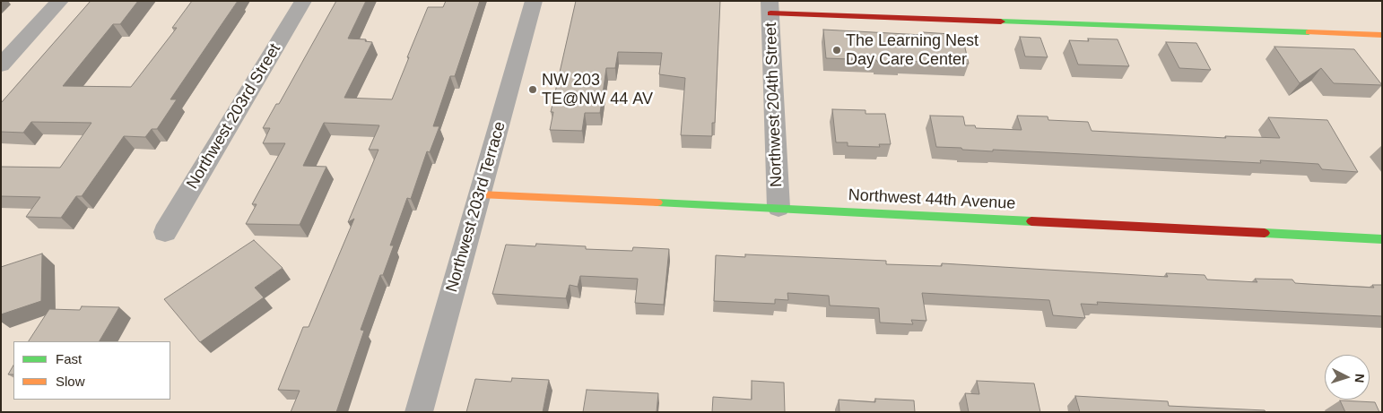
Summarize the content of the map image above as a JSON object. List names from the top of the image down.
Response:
{
  "streets": {
    "street": [
      "Northwest 204th Street",
      "Northwest 203rd Street",
      "Northwest 44th Avenue",
      "Northwest 203rd Terrace"
    ]
  },
  "crossings": [
    ["Northwest 204th Street", "Northwest 44th Avenue"],
    ["Northwest 44th Avenue", "Northwest 203rd Terrace"]
  ],
  "places": ["The Learning Nest Day Care Center", "NW 203 TE@NW 44 AV"],
  "legend": ["Fast", "Slow"],
  "north": "right"
}
